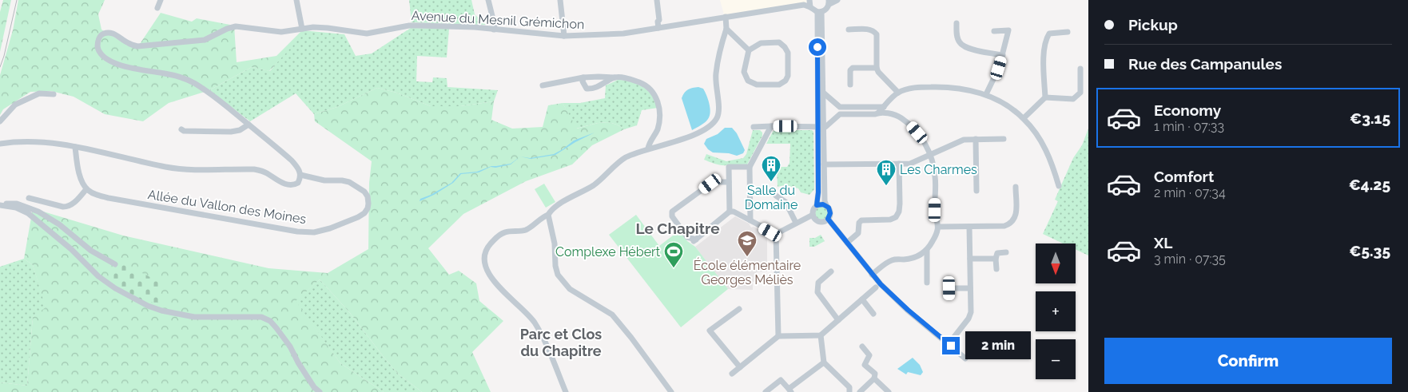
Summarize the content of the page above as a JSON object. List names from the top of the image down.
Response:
{
  "streets": {
    "street": ["Avenue du Mesnil Grémichon", "Allée du Vallon des Moines"]
  },
  "crossings": [
    ["Avenue du Mesnil Grémichon", "Allée du Vallon des Moines"]
  ],
  "districts": ["Le Chapitre", "Parc et Clos du Chapitre"],
  "places": {
    "building": ["Salle du Domaine", "Les Charmes"],
    "school or university": ["École élémentaire Georges Méliès"],
    "sports": ["Complexe Hébert"]
  },
  "north": "bottom",
  "page": {
    "banner": ["Pickup", "Rue des Campanules"],
    "list": [
      {
        "name": "Economy",
        "note": "1 min · 07:33",
        "value": "€3.15"
      },
      {
        "name": "Comfort",
        "note": "2 min · 07:34",
        "value": "€4.25"
      },
      {
        "name": "XL",
        "note": "3 min · 07:35",
        "value": "€5.35"
      }
    ],
    "map_buttons": ["+", "−"],
    "buttons": "Confirm",
    "bubble": "2 min"
  }
}
